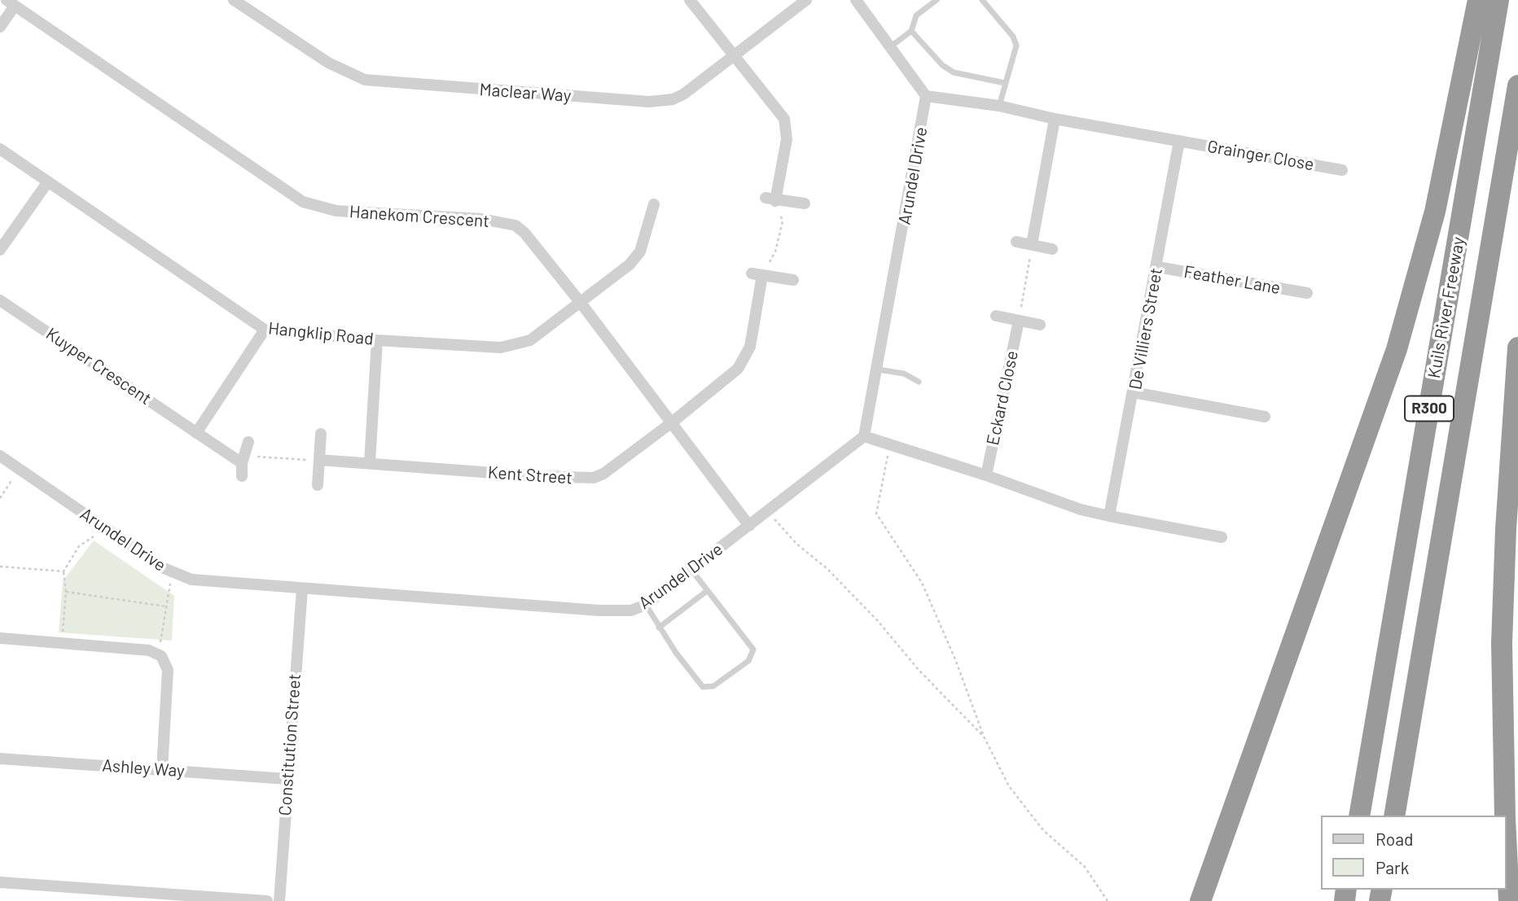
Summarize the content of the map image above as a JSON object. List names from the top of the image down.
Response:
{
  "streets": {
    "highway": ["Kuils River Freeway", "R300"],
    "street": [
      "Maclear Way",
      "Grainger Close",
      "Arundel Drive",
      "Hanekom Crescent",
      "Feather Lane",
      "De Villiers Street",
      "Hangklip Road",
      "Kuyper Crescent",
      "Eckard Close",
      "Kent Street",
      "Constitution Street",
      "Ashley Way"
    ]
  },
  "crossings": [
    ["Grainger Close", "De Villiers Street"],
    ["Arundel Drive", "Hanekom Crescent"],
    ["Arundel Drive", "Constitution Street"],
    ["Hanekom Crescent", "Hangklip Road"],
    ["Hanekom Crescent", "Kent Street"],
    ["Feather Lane", "De Villiers Street"],
    ["Constitution Street", "Ashley Way"]
  ],
  "legend": ["Road", "Park"]
}
